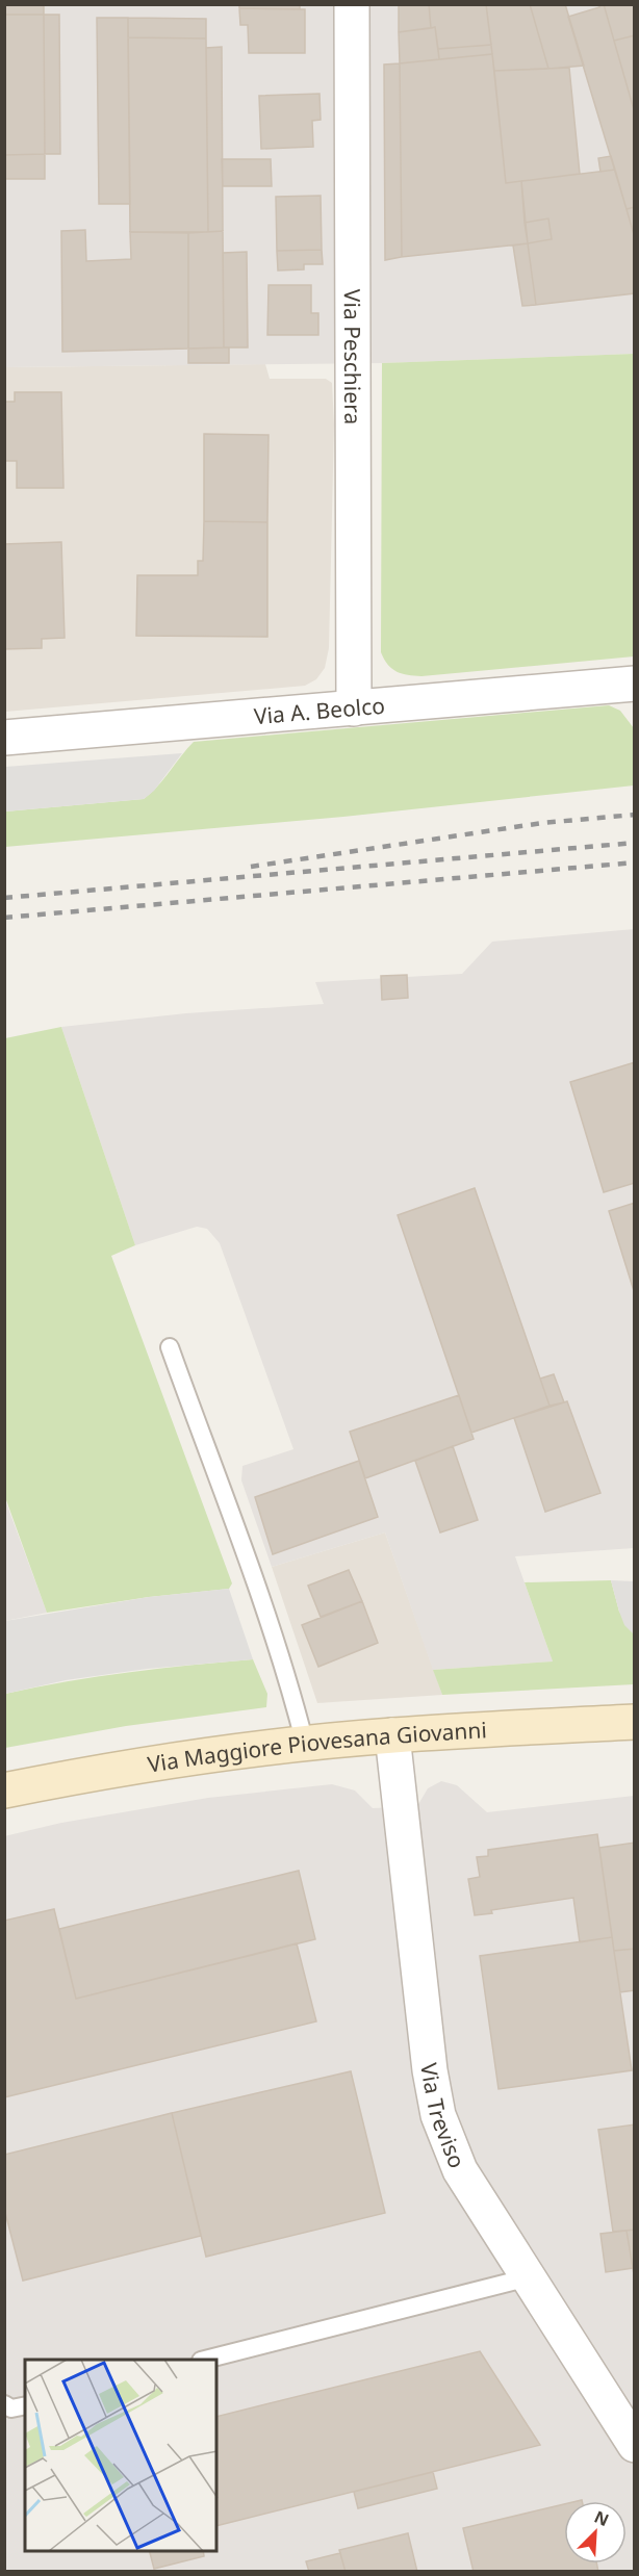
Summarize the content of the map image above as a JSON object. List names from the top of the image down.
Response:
{
  "streets": {
    "street": [
      "Via Peschiera",
      "Via A. Beolco",
      "Via Maggiore Piovesana Giovanni",
      "Via Treviso"
    ]
  },
  "crossings": [
    ["Via Peschiera", "Via A. Beolco"],
    ["Via Maggiore Piovesana Giovanni", "Via Treviso"]
  ],
  "north": "top right"
}
